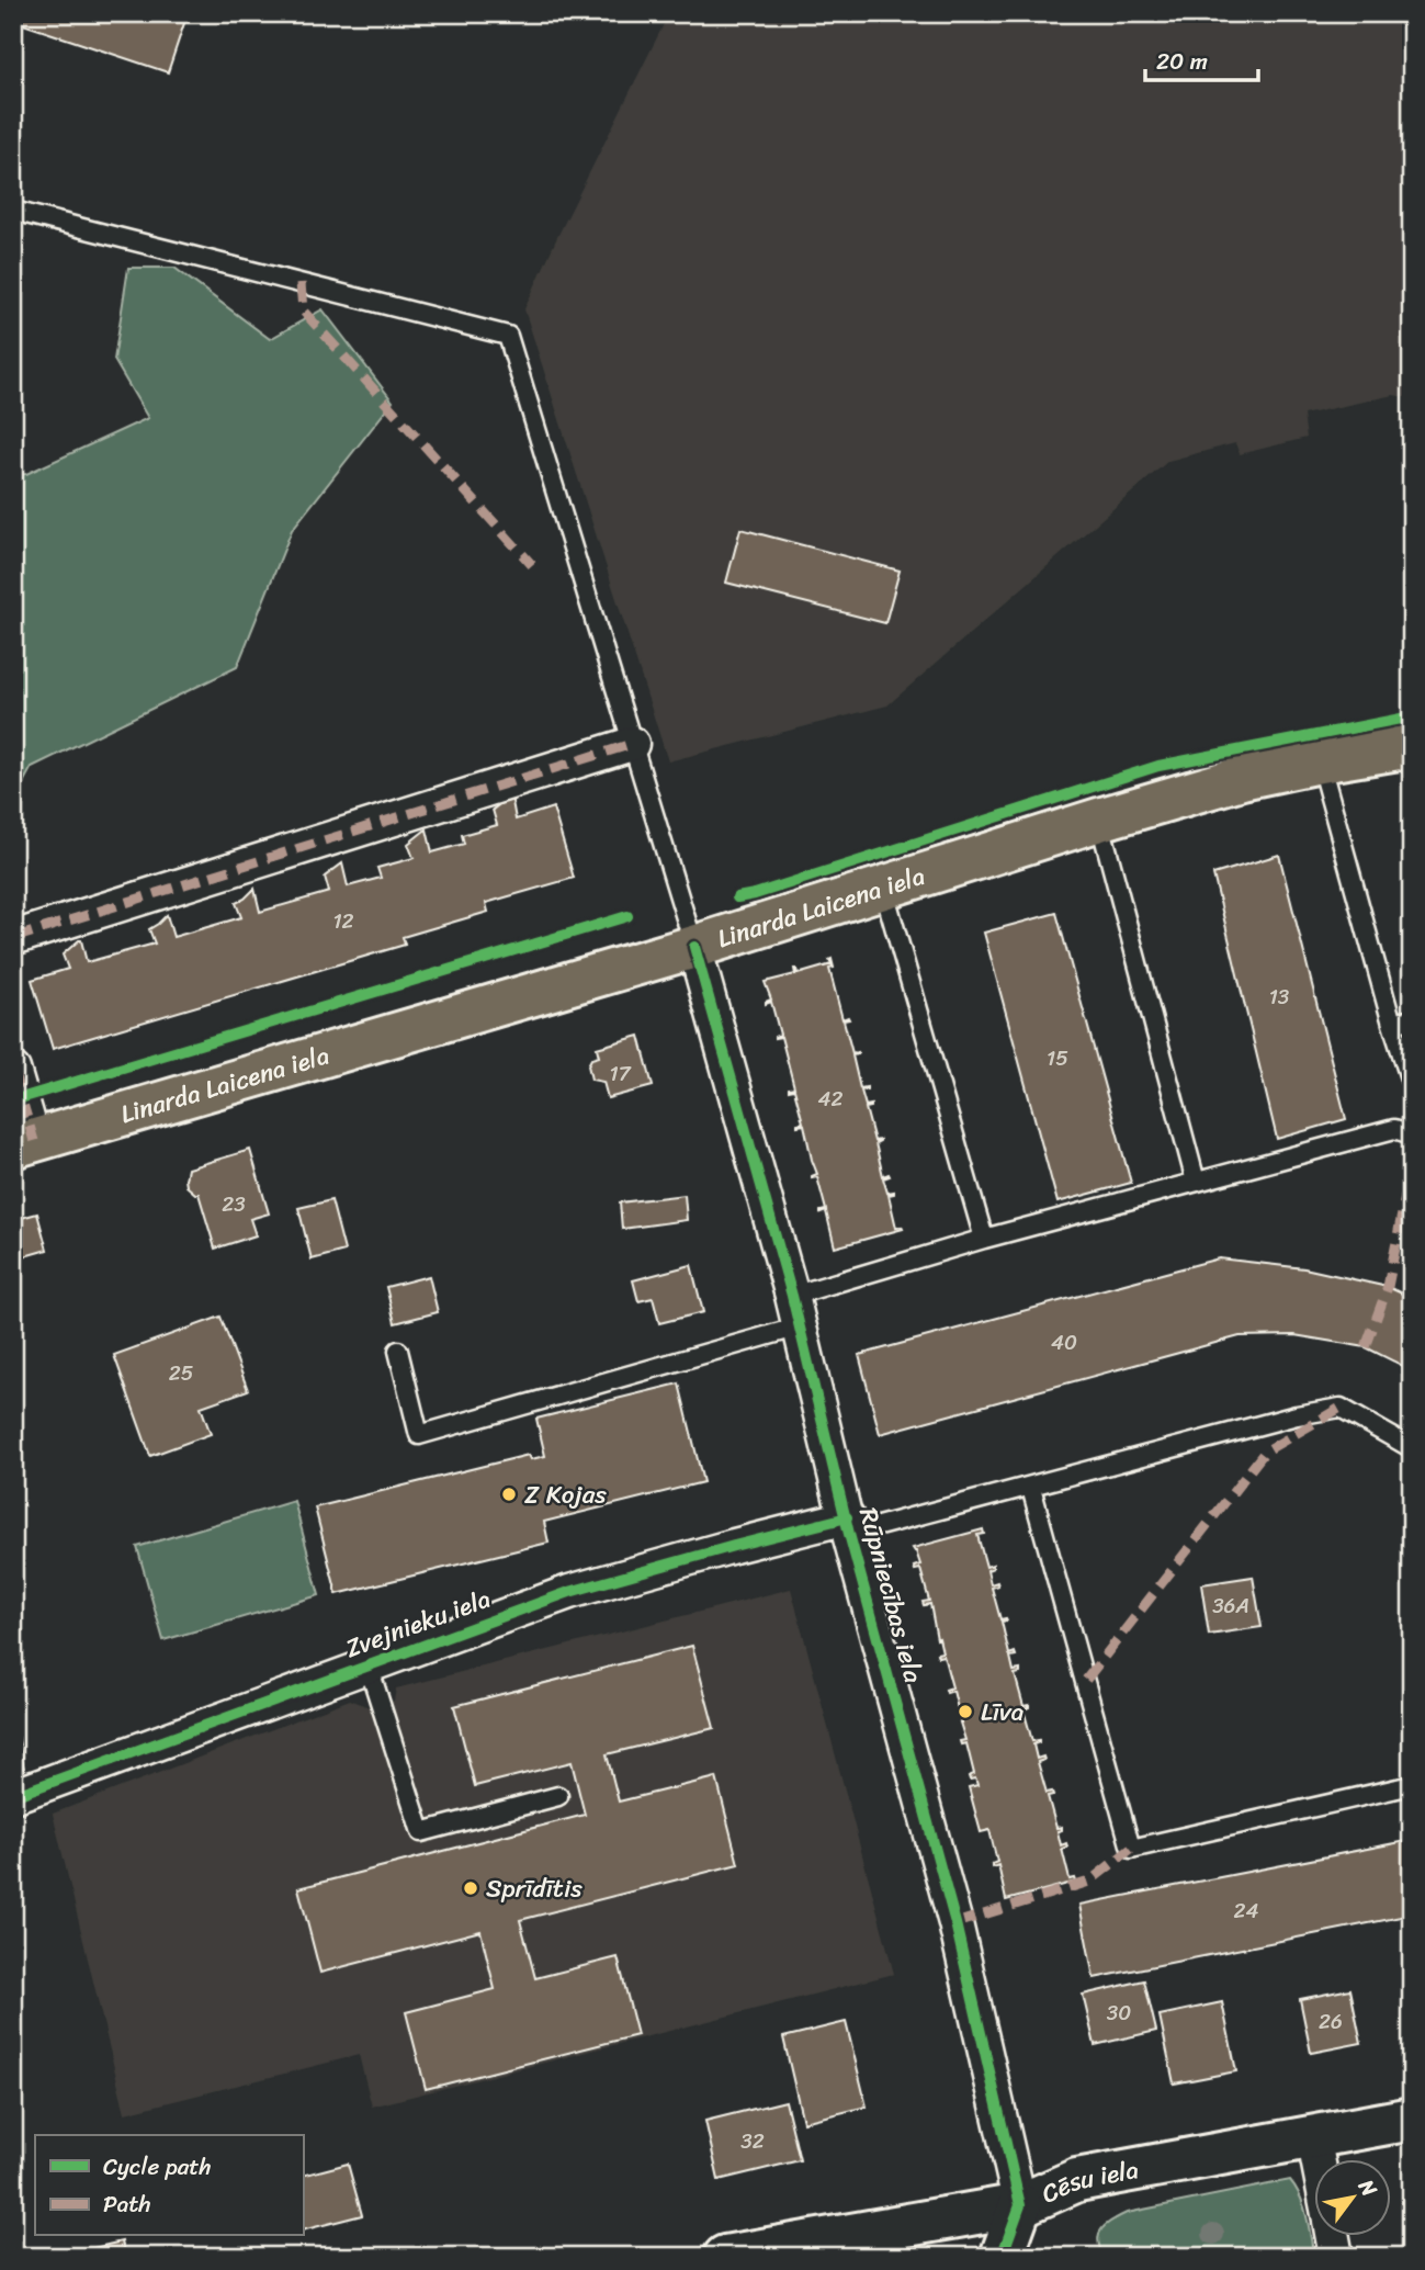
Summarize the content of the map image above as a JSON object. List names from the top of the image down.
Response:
{
  "streets": {
    "main road": ["Linarda Laicena iela"],
    "street": ["Rūpniecības iela", "Zvejnieku iela", "Cēsu iela"]
  },
  "crossings": [
    ["Linarda Laicena iela", "Rūpniecības iela"],
    ["Rūpniecības iela", "Zvejnieku iela"],
    ["Rūpniecības iela", "Cēsu iela"]
  ],
  "places": ["Z Kojas", "Līva", "Sprīdītis"],
  "house_numbers": [
    "12",
    "13",
    "15",
    "17",
    "42",
    "23",
    "40",
    "25",
    "36A",
    "24",
    "30",
    "26",
    "32"
  ],
  "legend": ["Cycle path", "Path"],
  "scale_bar": "20 m",
  "north": "top right"
}
